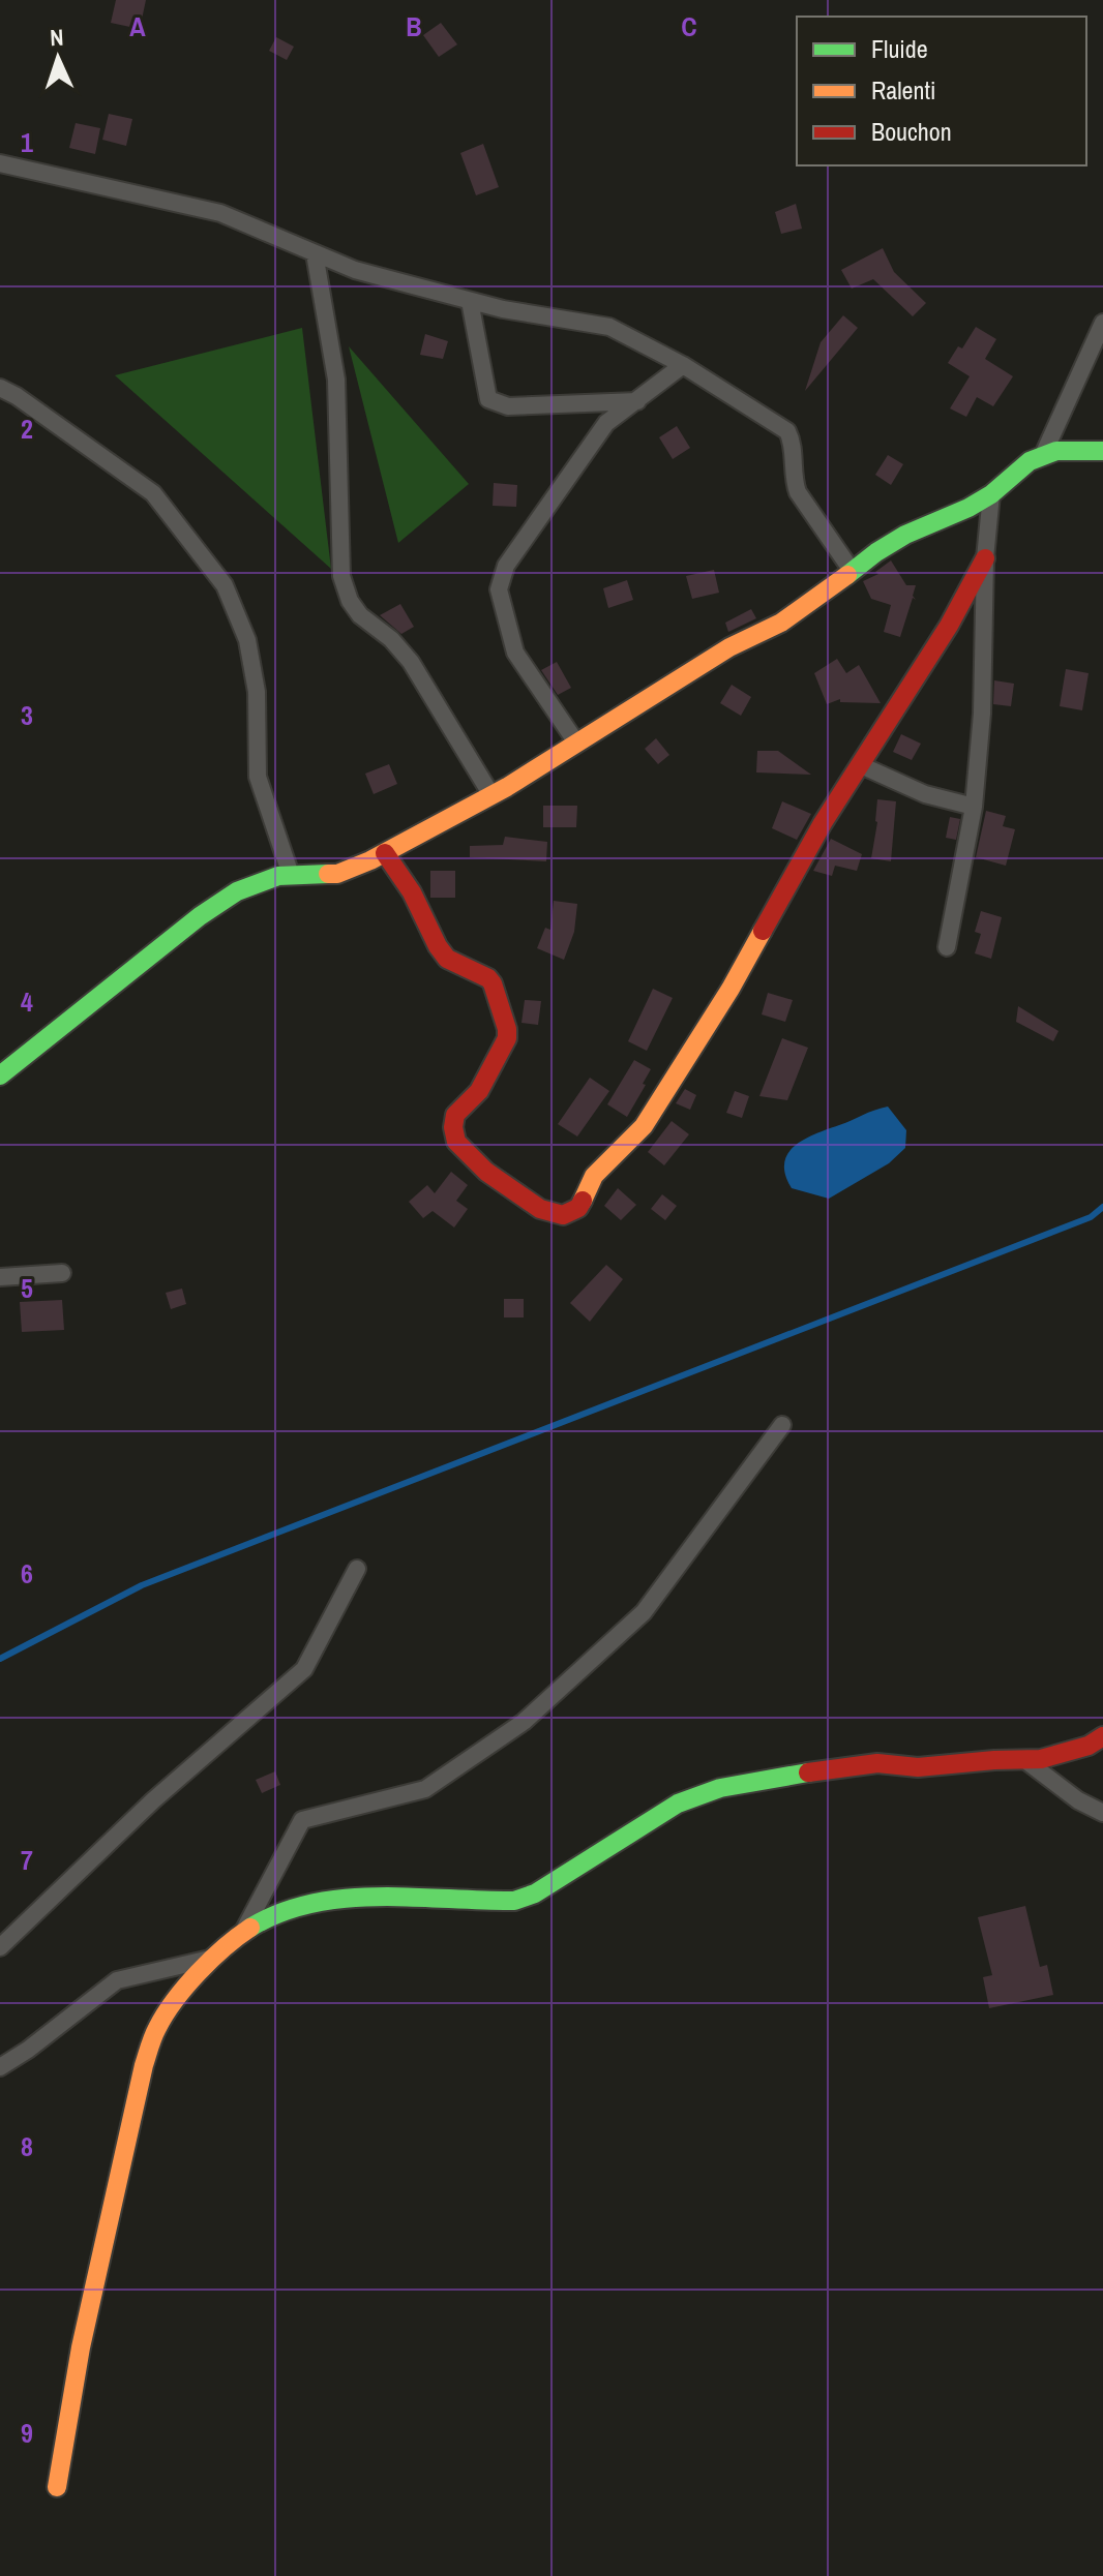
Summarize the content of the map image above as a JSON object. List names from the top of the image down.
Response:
{
  "legend": ["Fluide", "Ralenti", "Bouchon"],
  "north": "top",
  "grid": {
    "columns": ["A", "B", "C"],
    "rows": [
      "1",
      "2",
      "3",
      "4",
      "5",
      "6",
      "7",
      "8",
      "9"
    ]
  }
}
